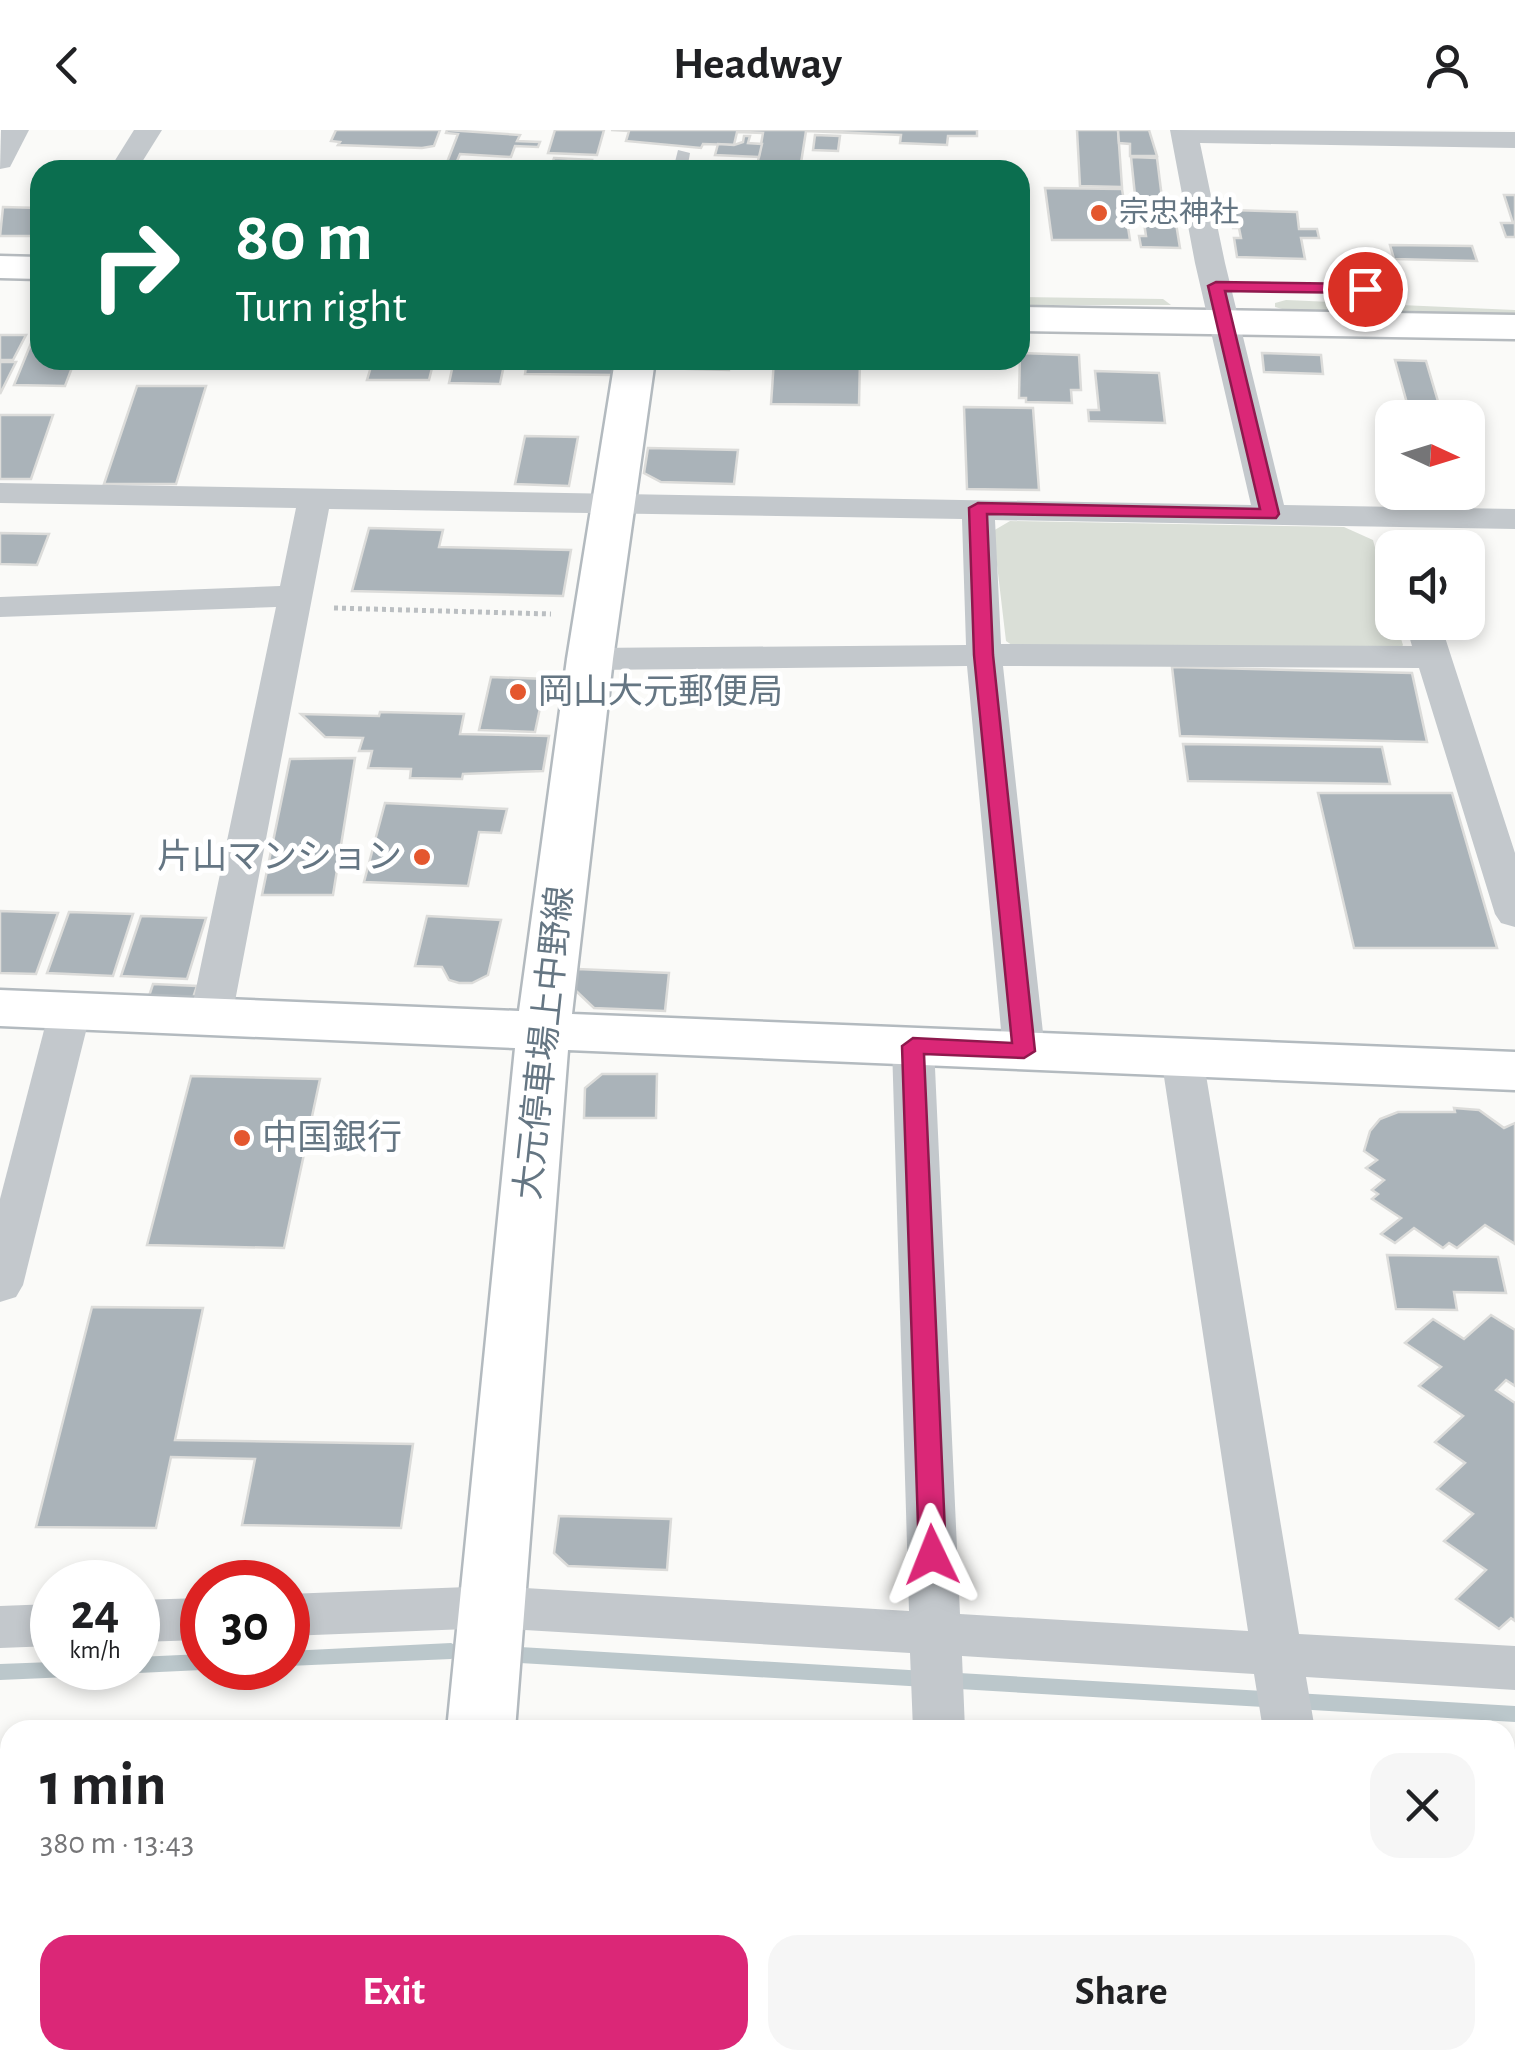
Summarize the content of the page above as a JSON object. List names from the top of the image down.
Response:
{
  "streets": {
    "main road": ["大元停車場上中野線"]
  },
  "places": [
    "宗忠神社",
    "岡山大元郵便局",
    "片山マンション",
    "中国銀行"
  ],
  "north": "right",
  "page": {
    "header": "Headway",
    "turn": ["80 m", "Turn right"],
    "speed": "24 km/h",
    "limit": "30",
    "heading": ["1 min", "380 m · 13:43"],
    "buttons": ["Exit", "Share"]
  }
}
